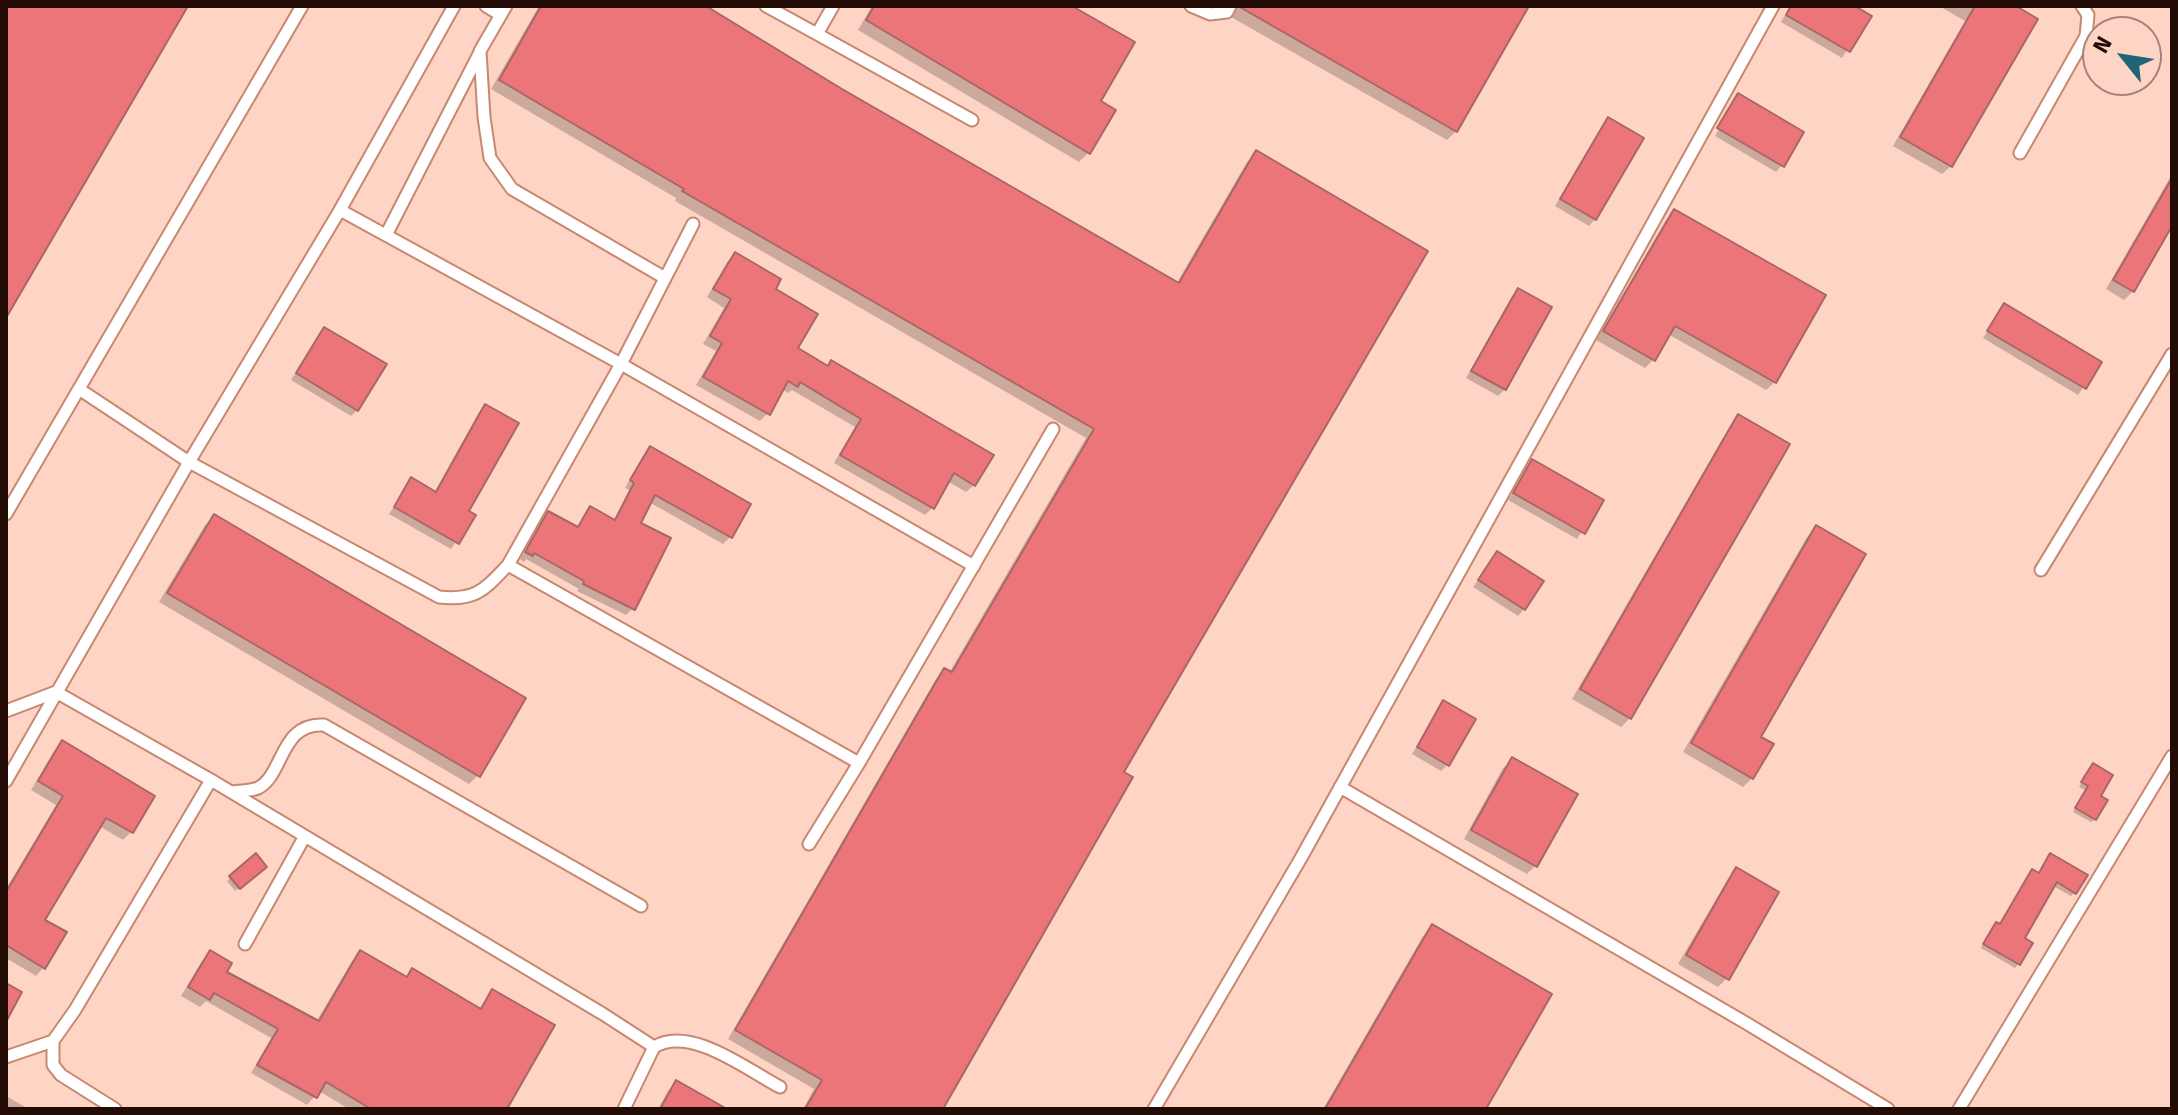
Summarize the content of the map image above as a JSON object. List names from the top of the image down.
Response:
{
  "north": "top left"
}
